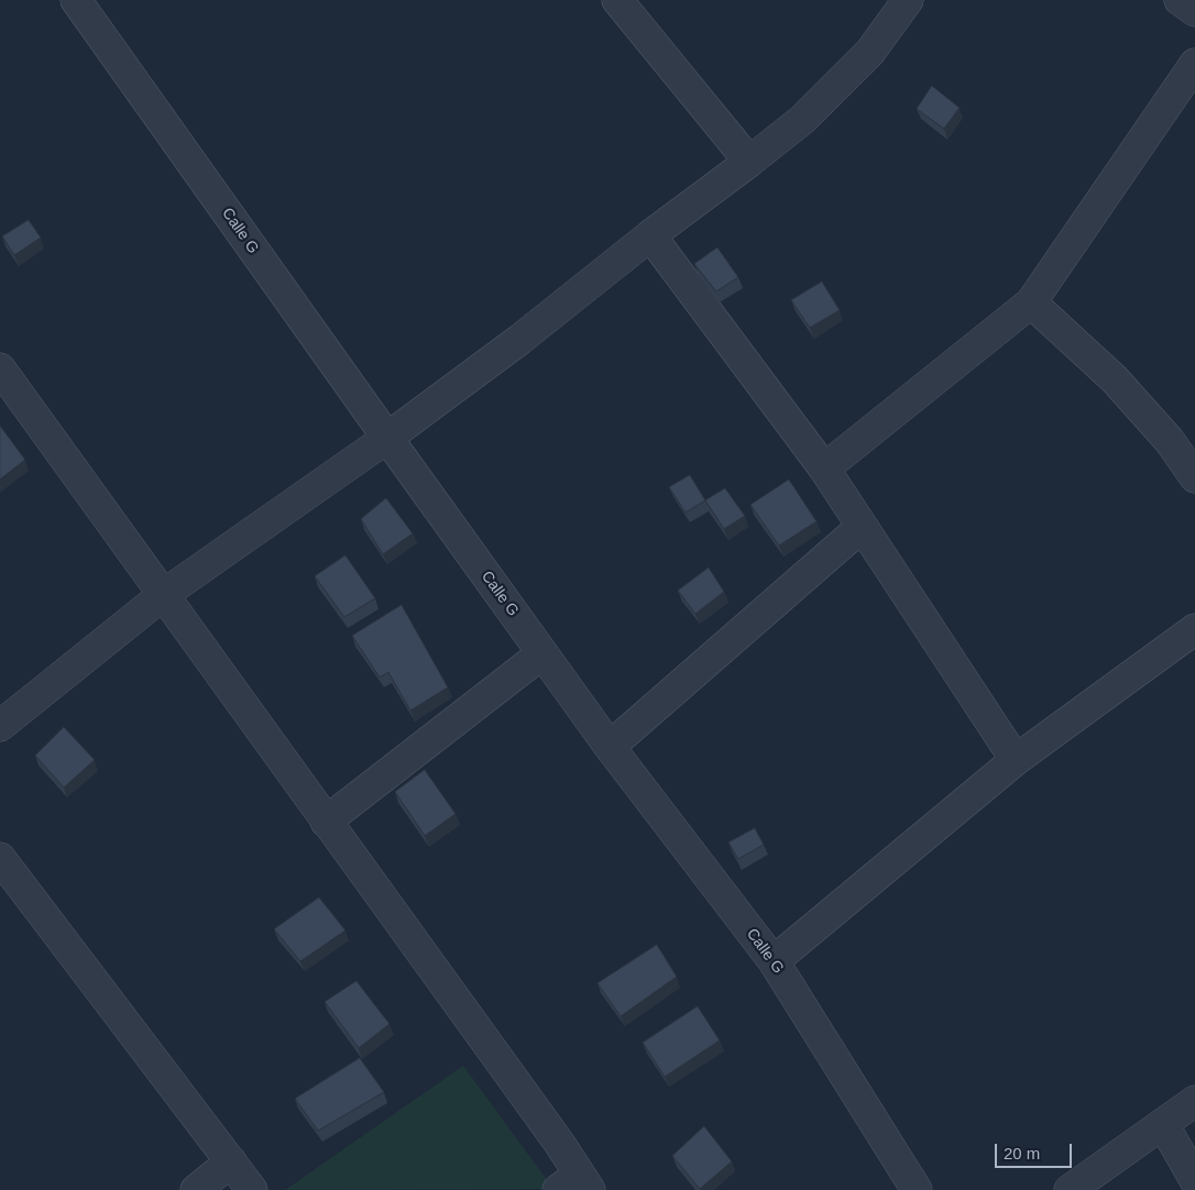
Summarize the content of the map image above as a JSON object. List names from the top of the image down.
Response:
{
  "streets": {
    "street": ["Calle G"]
  },
  "scale_bar": "20 m"
}
